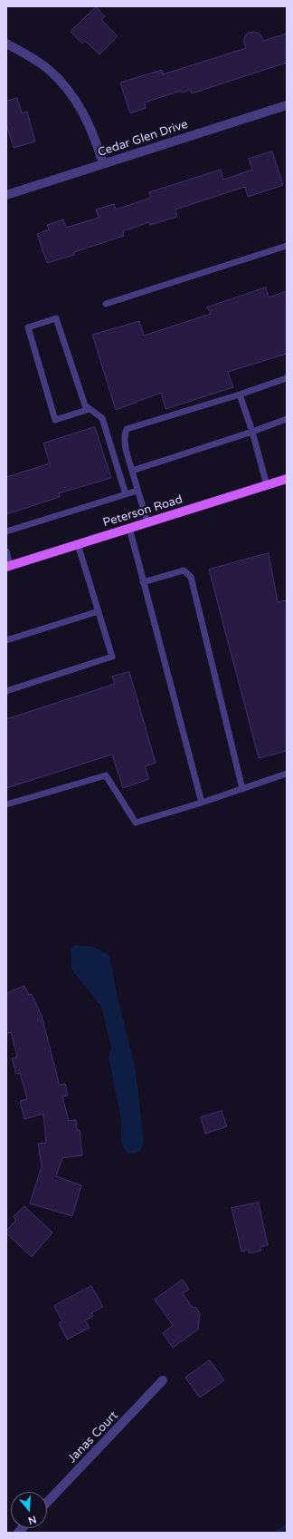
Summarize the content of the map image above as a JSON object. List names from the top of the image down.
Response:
{
  "streets": {
    "main road": ["Peterson Road"],
    "street": ["Cedar Glen Drive", "Janas Court"]
  },
  "north": "bottom"
}
